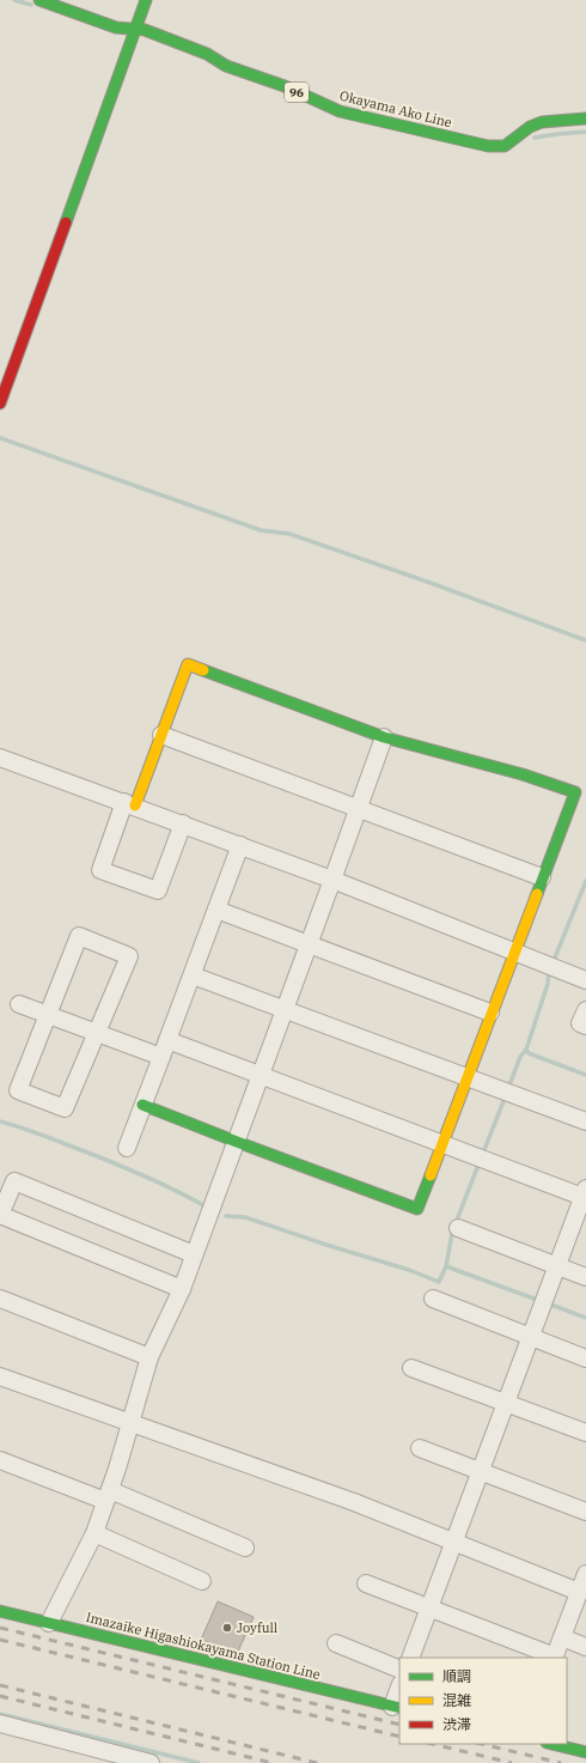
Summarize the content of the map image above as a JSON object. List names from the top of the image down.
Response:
{
  "streets": {
    "street": ["96", "Okayama Ako Line", "Imazaike Higashiokayama Station Line"]
  },
  "places": ["Joyfull"],
  "legend": ["順調", "混雑", "渋滞"]
}
